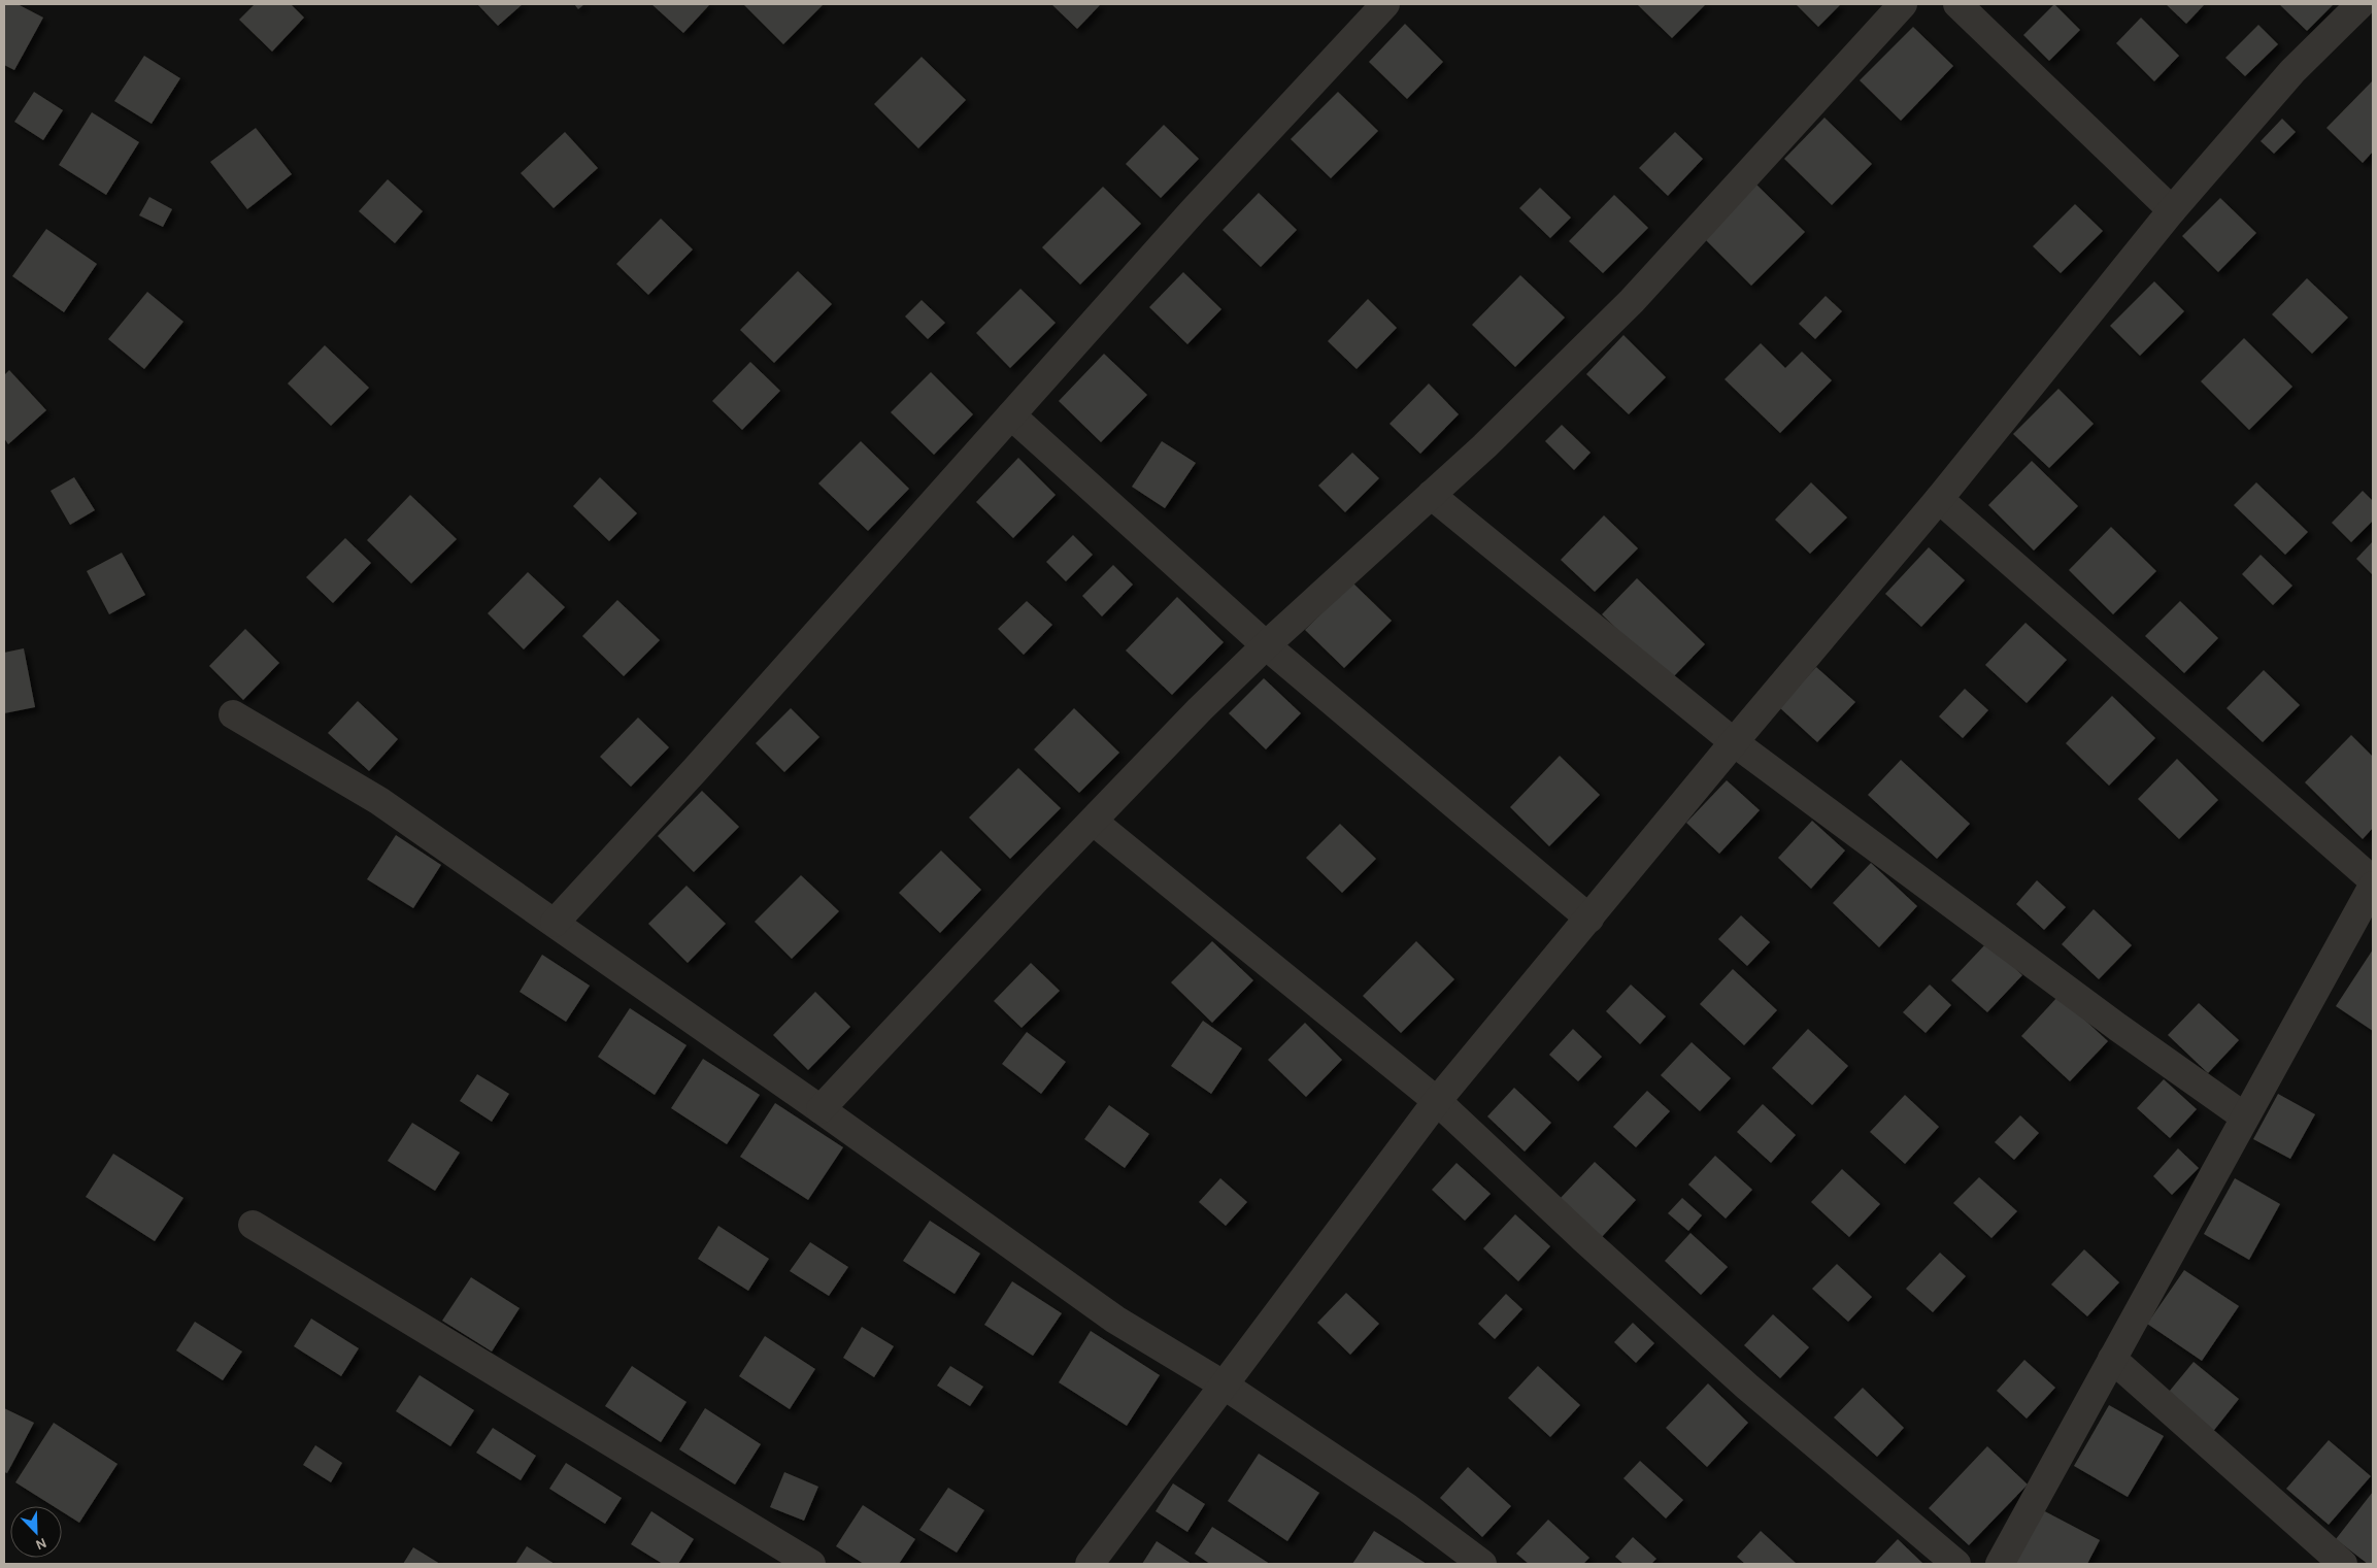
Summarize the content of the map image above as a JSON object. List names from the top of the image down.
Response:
{
  "north": "bottom right"
}
